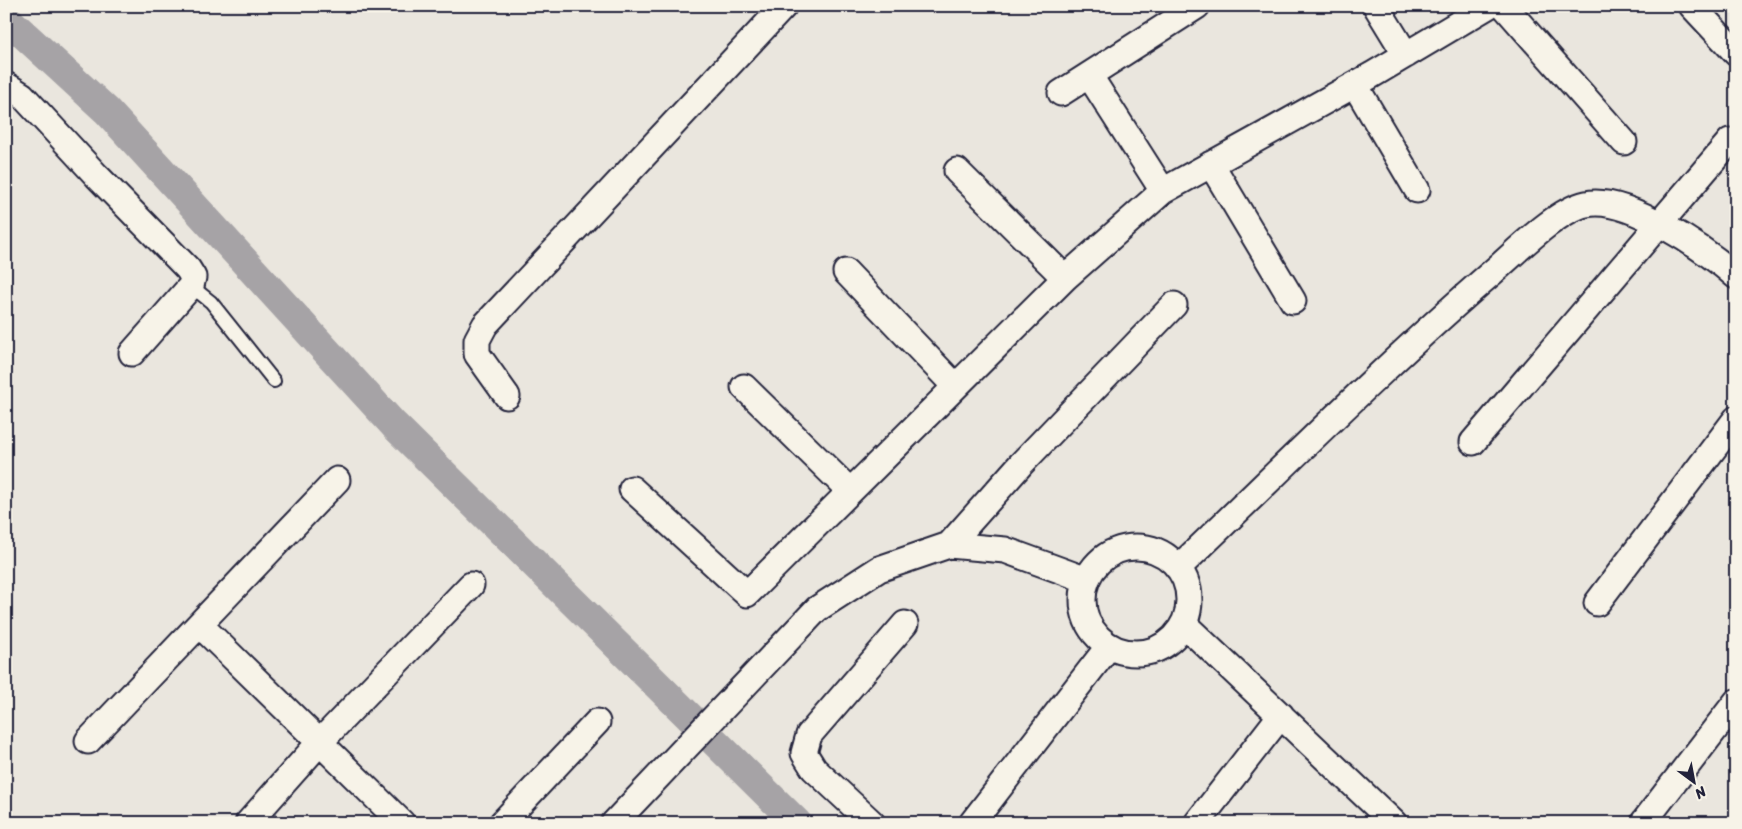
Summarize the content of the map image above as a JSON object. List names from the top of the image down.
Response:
{
  "north": "bottom right"
}
